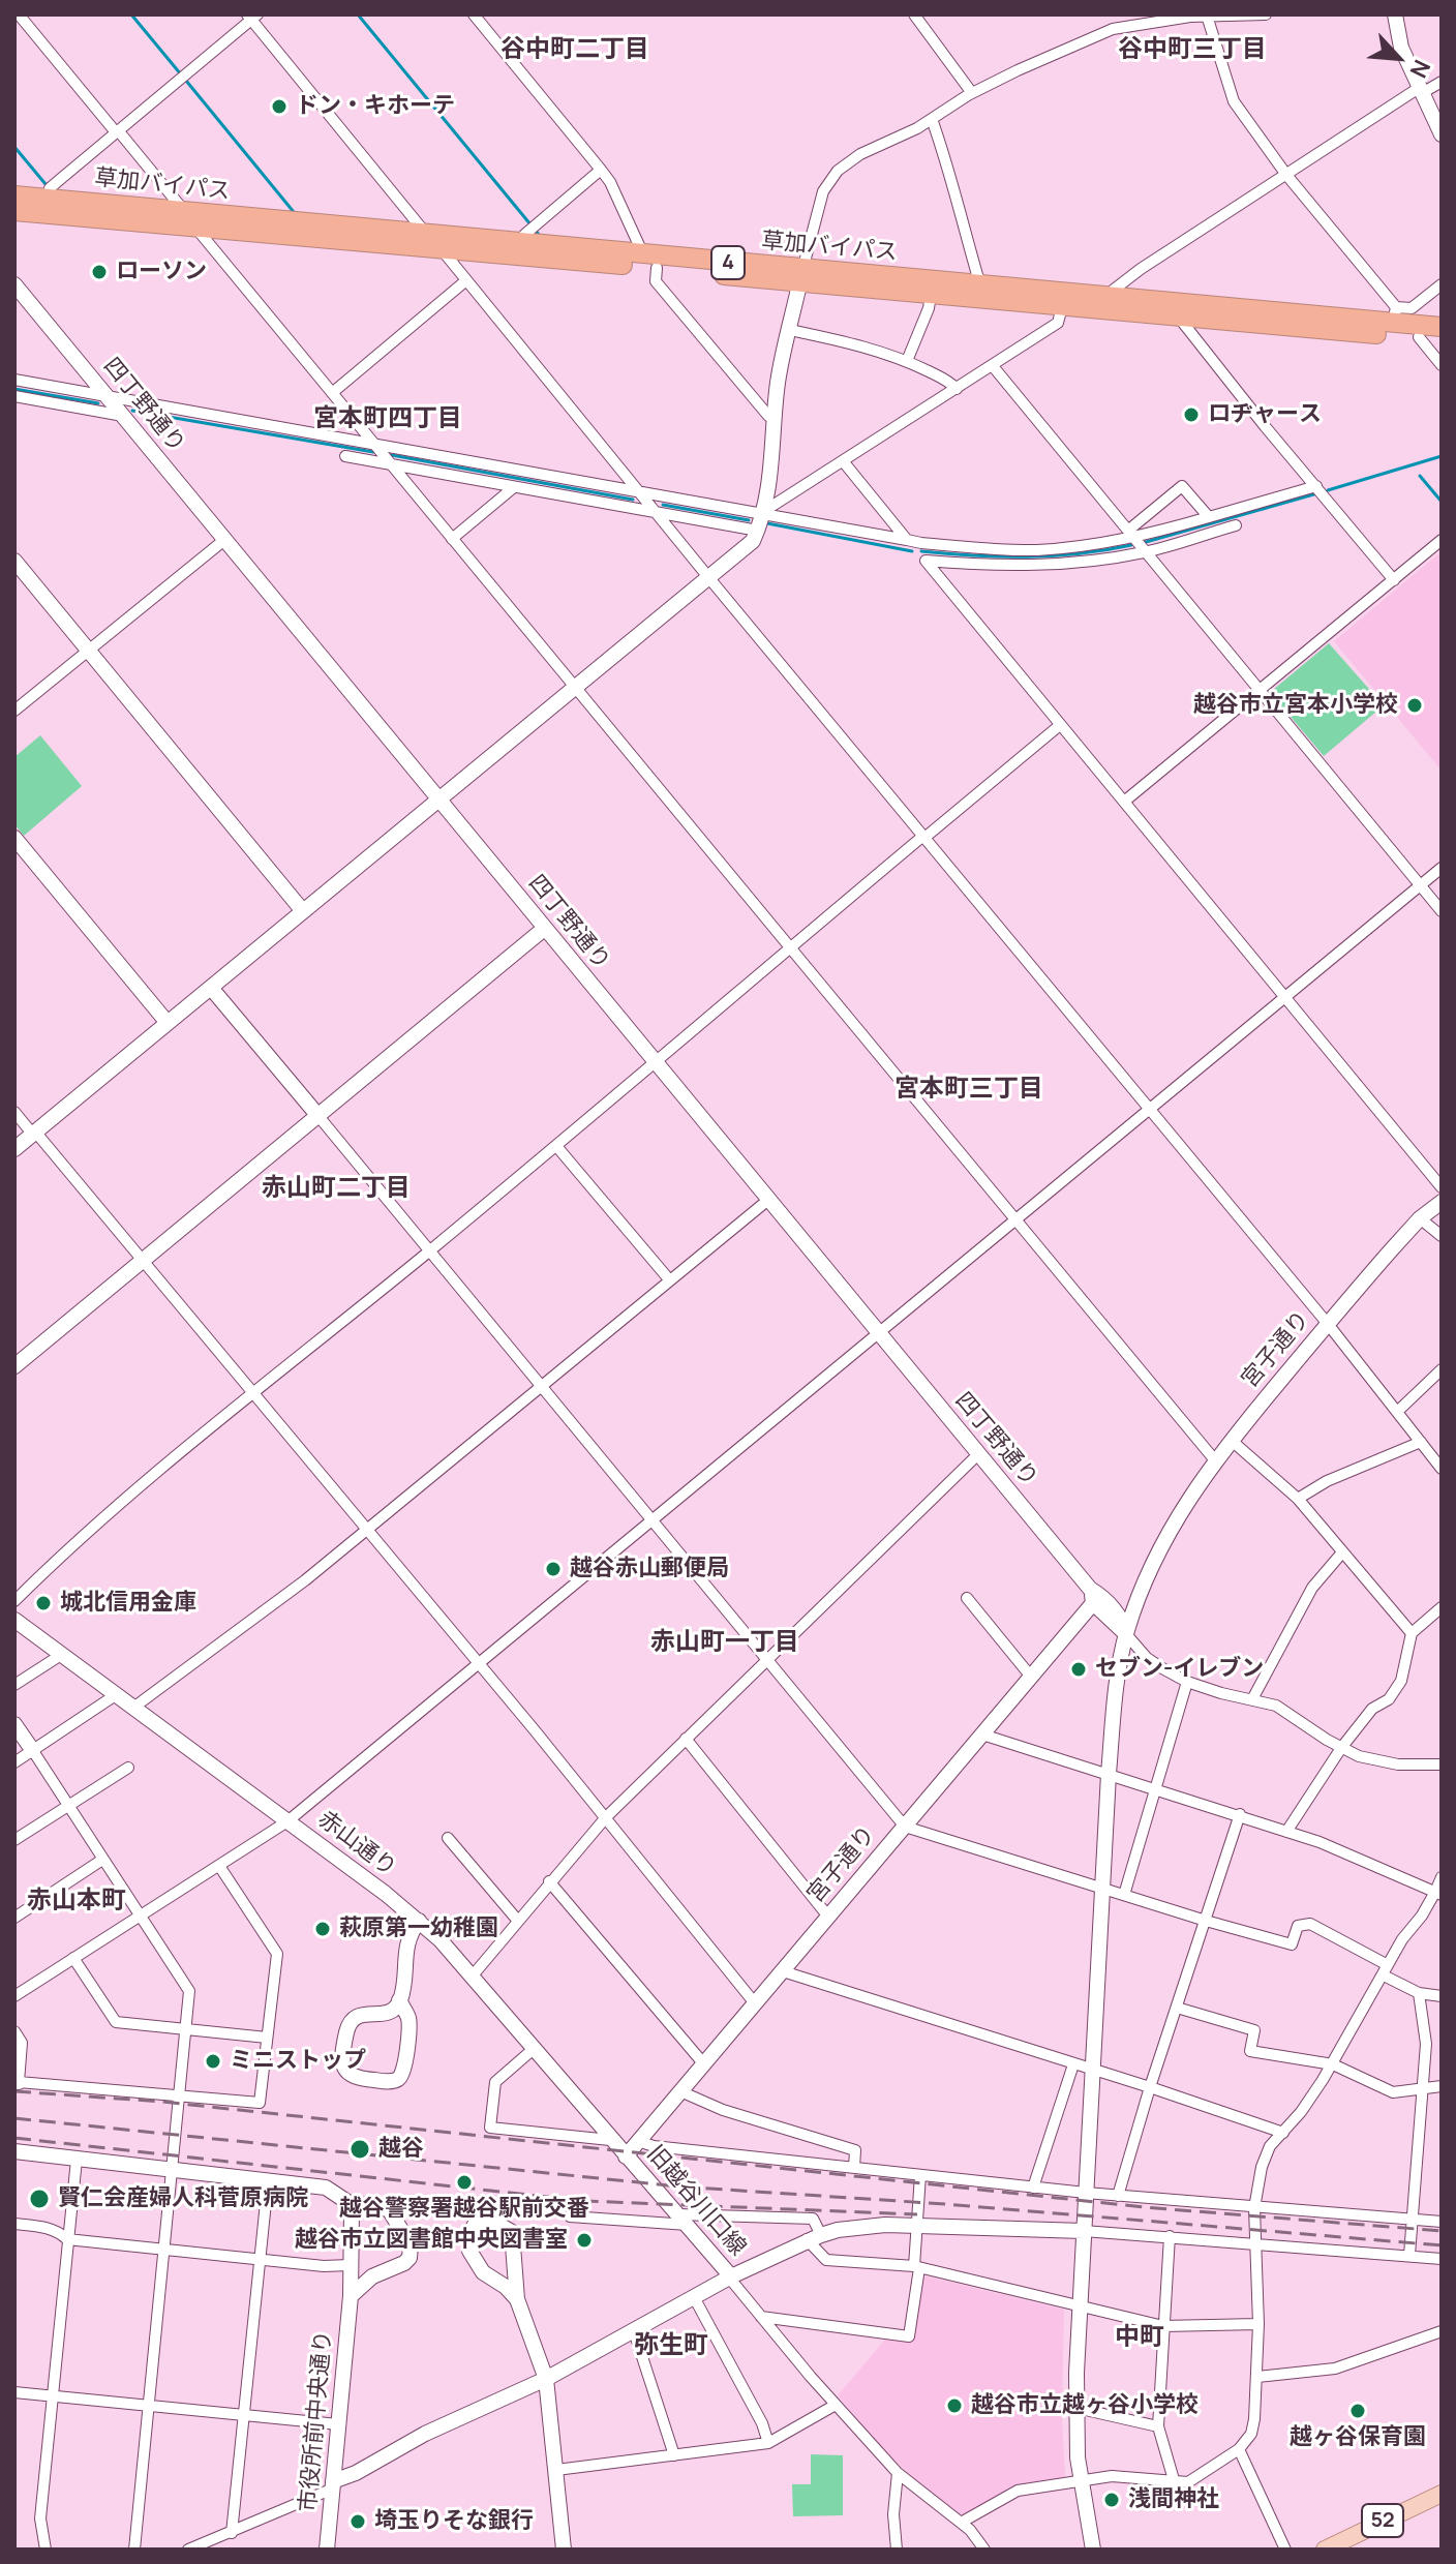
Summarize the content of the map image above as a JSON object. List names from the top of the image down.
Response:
{
  "streets": {
    "highway": ["草加バイパス", "4"],
    "main road": ["52"],
    "street": [
      "四丁野通り",
      "宮子通り",
      "赤山通り",
      "旧越谷川口線",
      "市役所前中央通り"
    ]
  },
  "crossings": [
    ["四丁野通り", "宮子通り"],
    ["宮子通り", "赤山通り"],
    ["宮子通り", "旧越谷川口線"],
    ["赤山通り", "旧越谷川口線"]
  ],
  "districts": [
    "谷中町二丁目",
    "谷中町三丁目",
    "宮本町四丁目",
    "宮本町三丁目",
    "赤山町二丁目",
    "赤山町一丁目",
    "赤山本町",
    "中町",
    "弥生町"
  ],
  "places": [
    "ドン・キホーテ",
    "ローソン",
    "ロヂャース",
    "越谷市立宮本小学校",
    "越谷赤山郵便局",
    "城北信用金庫",
    "セブン-イレブン",
    "萩原第一幼稚園",
    "ミニストップ",
    "越谷",
    "越谷警察署越谷駅前交番",
    "賢仁会産婦人科菅原病院",
    "越谷市立図書館中央図書室",
    "越谷市立越ヶ谷小学校",
    "越ヶ谷保育園",
    "浅間神社",
    "埼玉りそな銀行"
  ],
  "north": "bottom right"
}
